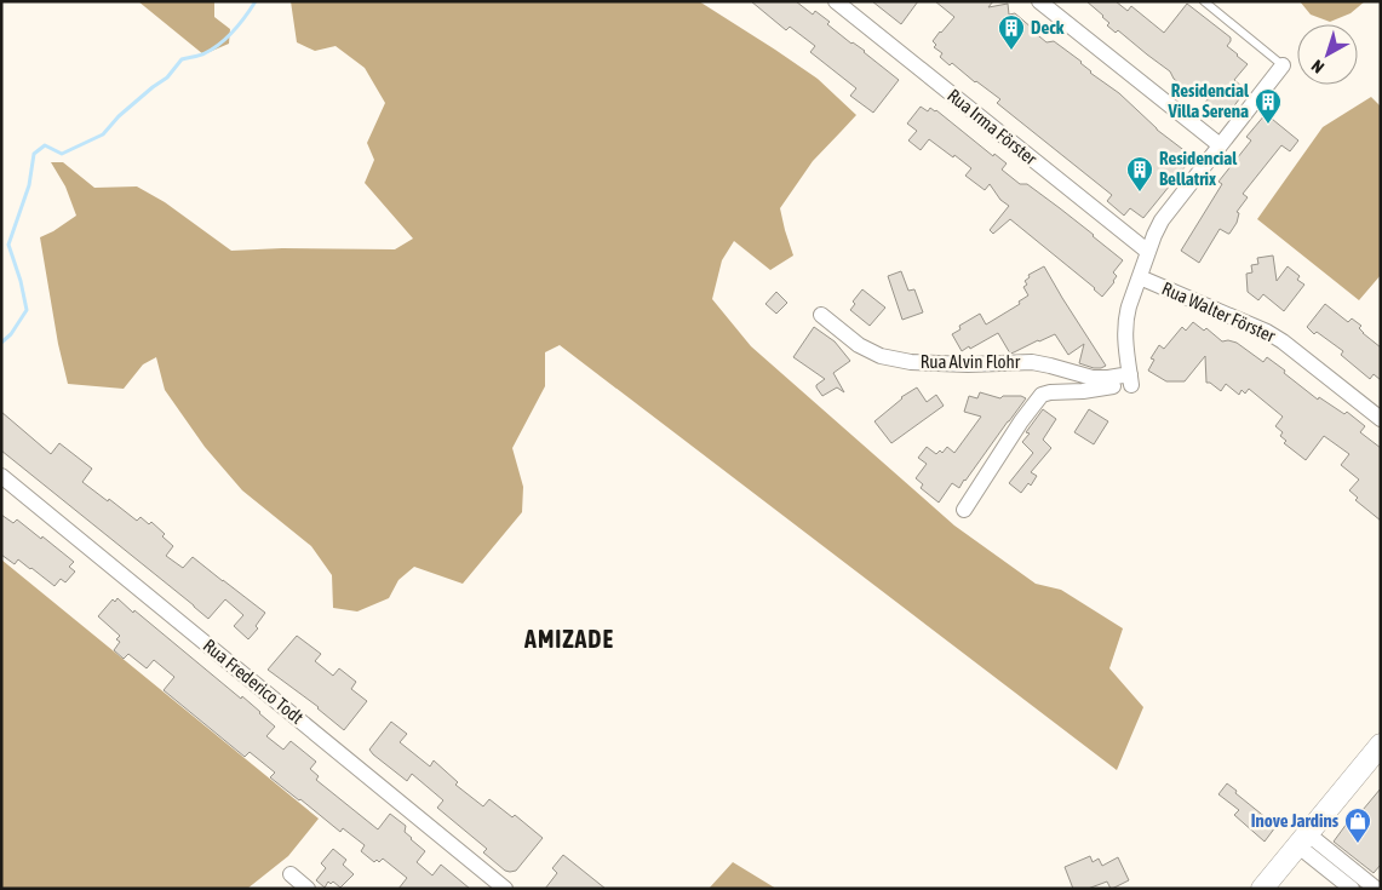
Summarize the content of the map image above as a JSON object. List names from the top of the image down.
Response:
{
  "streets": {
    "street": [
      "Rua Irma Förster",
      "Rua Walter Förster",
      "Rua Alvin Flohr",
      "Rua Frederico Todt"
    ]
  },
  "districts": ["AMIZADE"],
  "places": {
    "building": ["Deck", "Residencial Villa Serena", "Residencial Bellatrix"],
    "shop": ["Inove Jardins"]
  },
  "north": "bottom left"
}
